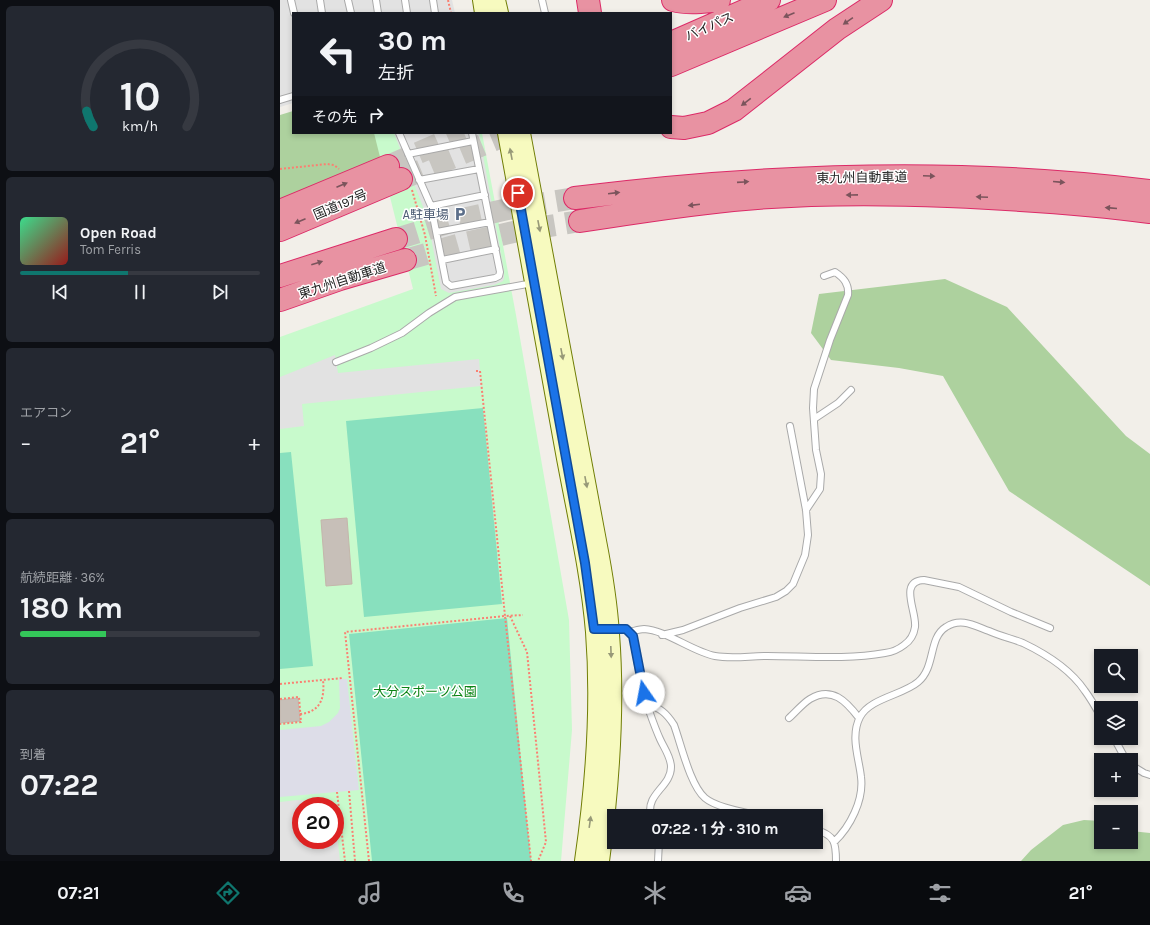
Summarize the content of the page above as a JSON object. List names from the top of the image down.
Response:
{
  "streets": {
    "highway": ["バイパス", "東九州自動車道", "国道197号"]
  },
  "parks": ["大分スポーツ公園"],
  "places": {
    "parking": ["A駐車場"]
  },
  "page": {
    "turn": ["30 m", "左折"],
    "then": "その先",
    "song": ["Open Road", "Tom Ferris"],
    "tile": [
      "エアコン",
      ["航続距離 · 36%", "180 km"],
      ["到着", "07:22"]
    ],
    "heat": ["−", "21°", "+"],
    "map_buttons": ["+", "−"],
    "limit": "20",
    "trip": "07:22 · 1 分 · 310 m",
    "tabs": ["07:21", "21°"],
    "gauge": ["10", "km/h"]
  }
}
